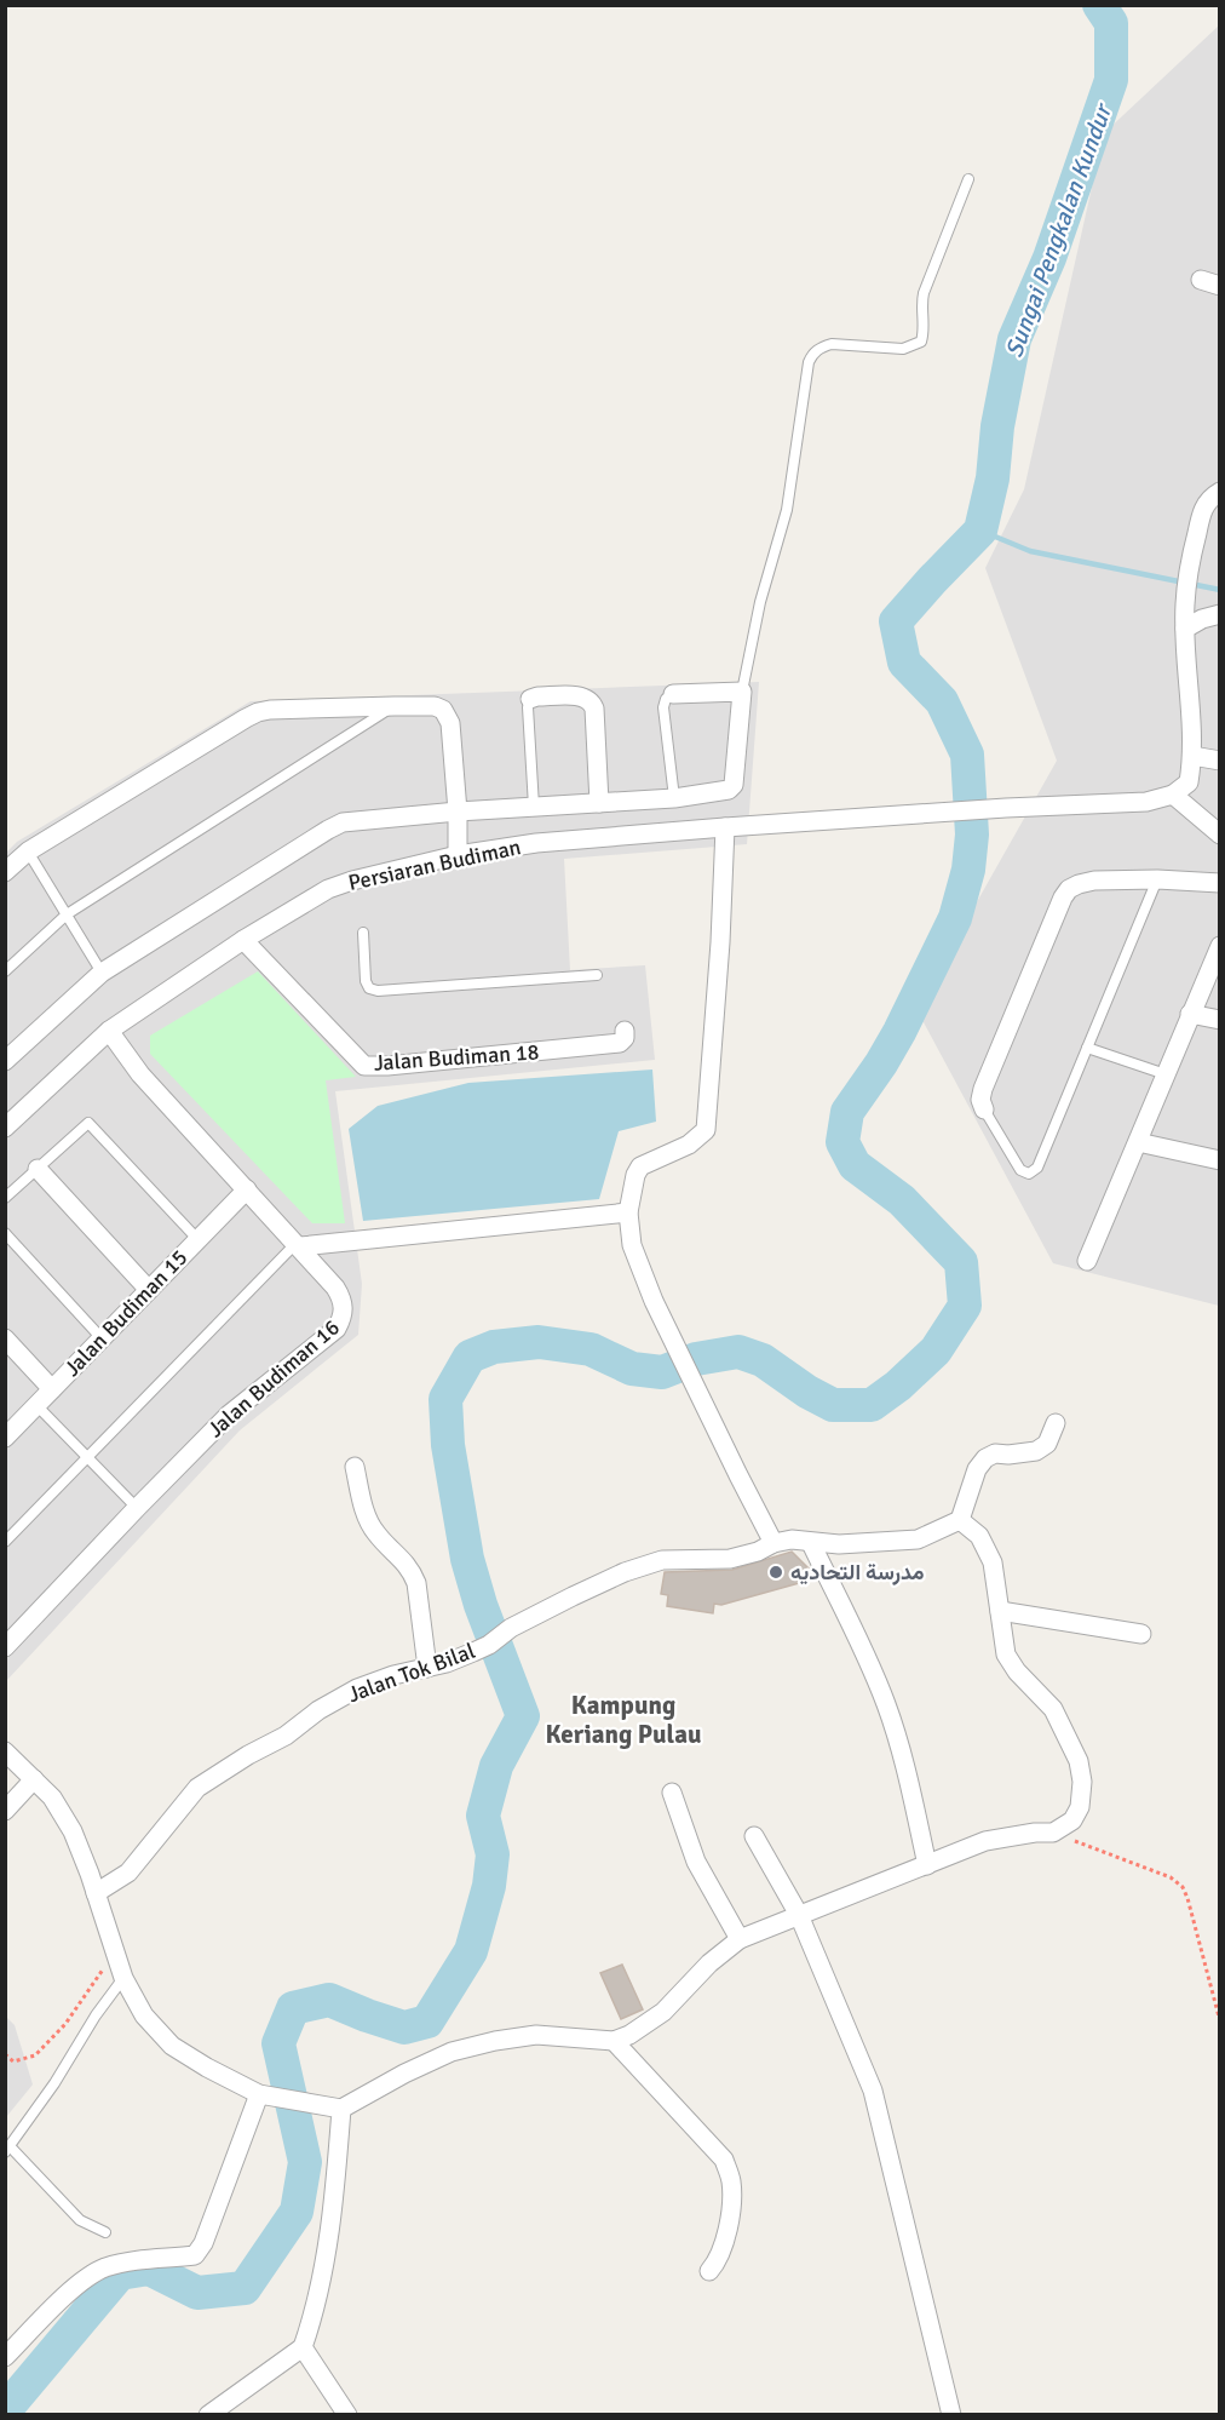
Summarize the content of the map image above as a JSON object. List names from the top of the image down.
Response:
{
  "streets": {
    "street": [
      "Persiaran Budiman",
      "Jalan Budiman 18",
      "Jalan Budiman 15",
      "Jalan Budiman 16",
      "Jalan Tok Bilal"
    ]
  },
  "crossings": [
    ["Persiaran Budiman", "Jalan Budiman 18"],
    ["Persiaran Budiman", "Jalan Budiman 16"],
    ["Jalan Budiman 15", "Jalan Budiman 16"]
  ],
  "districts": ["Kampung Keriang Pulau"],
  "water": ["Sungai Pengkalan Kundur"],
  "places": ["مدرسة التحاديه"]
}
